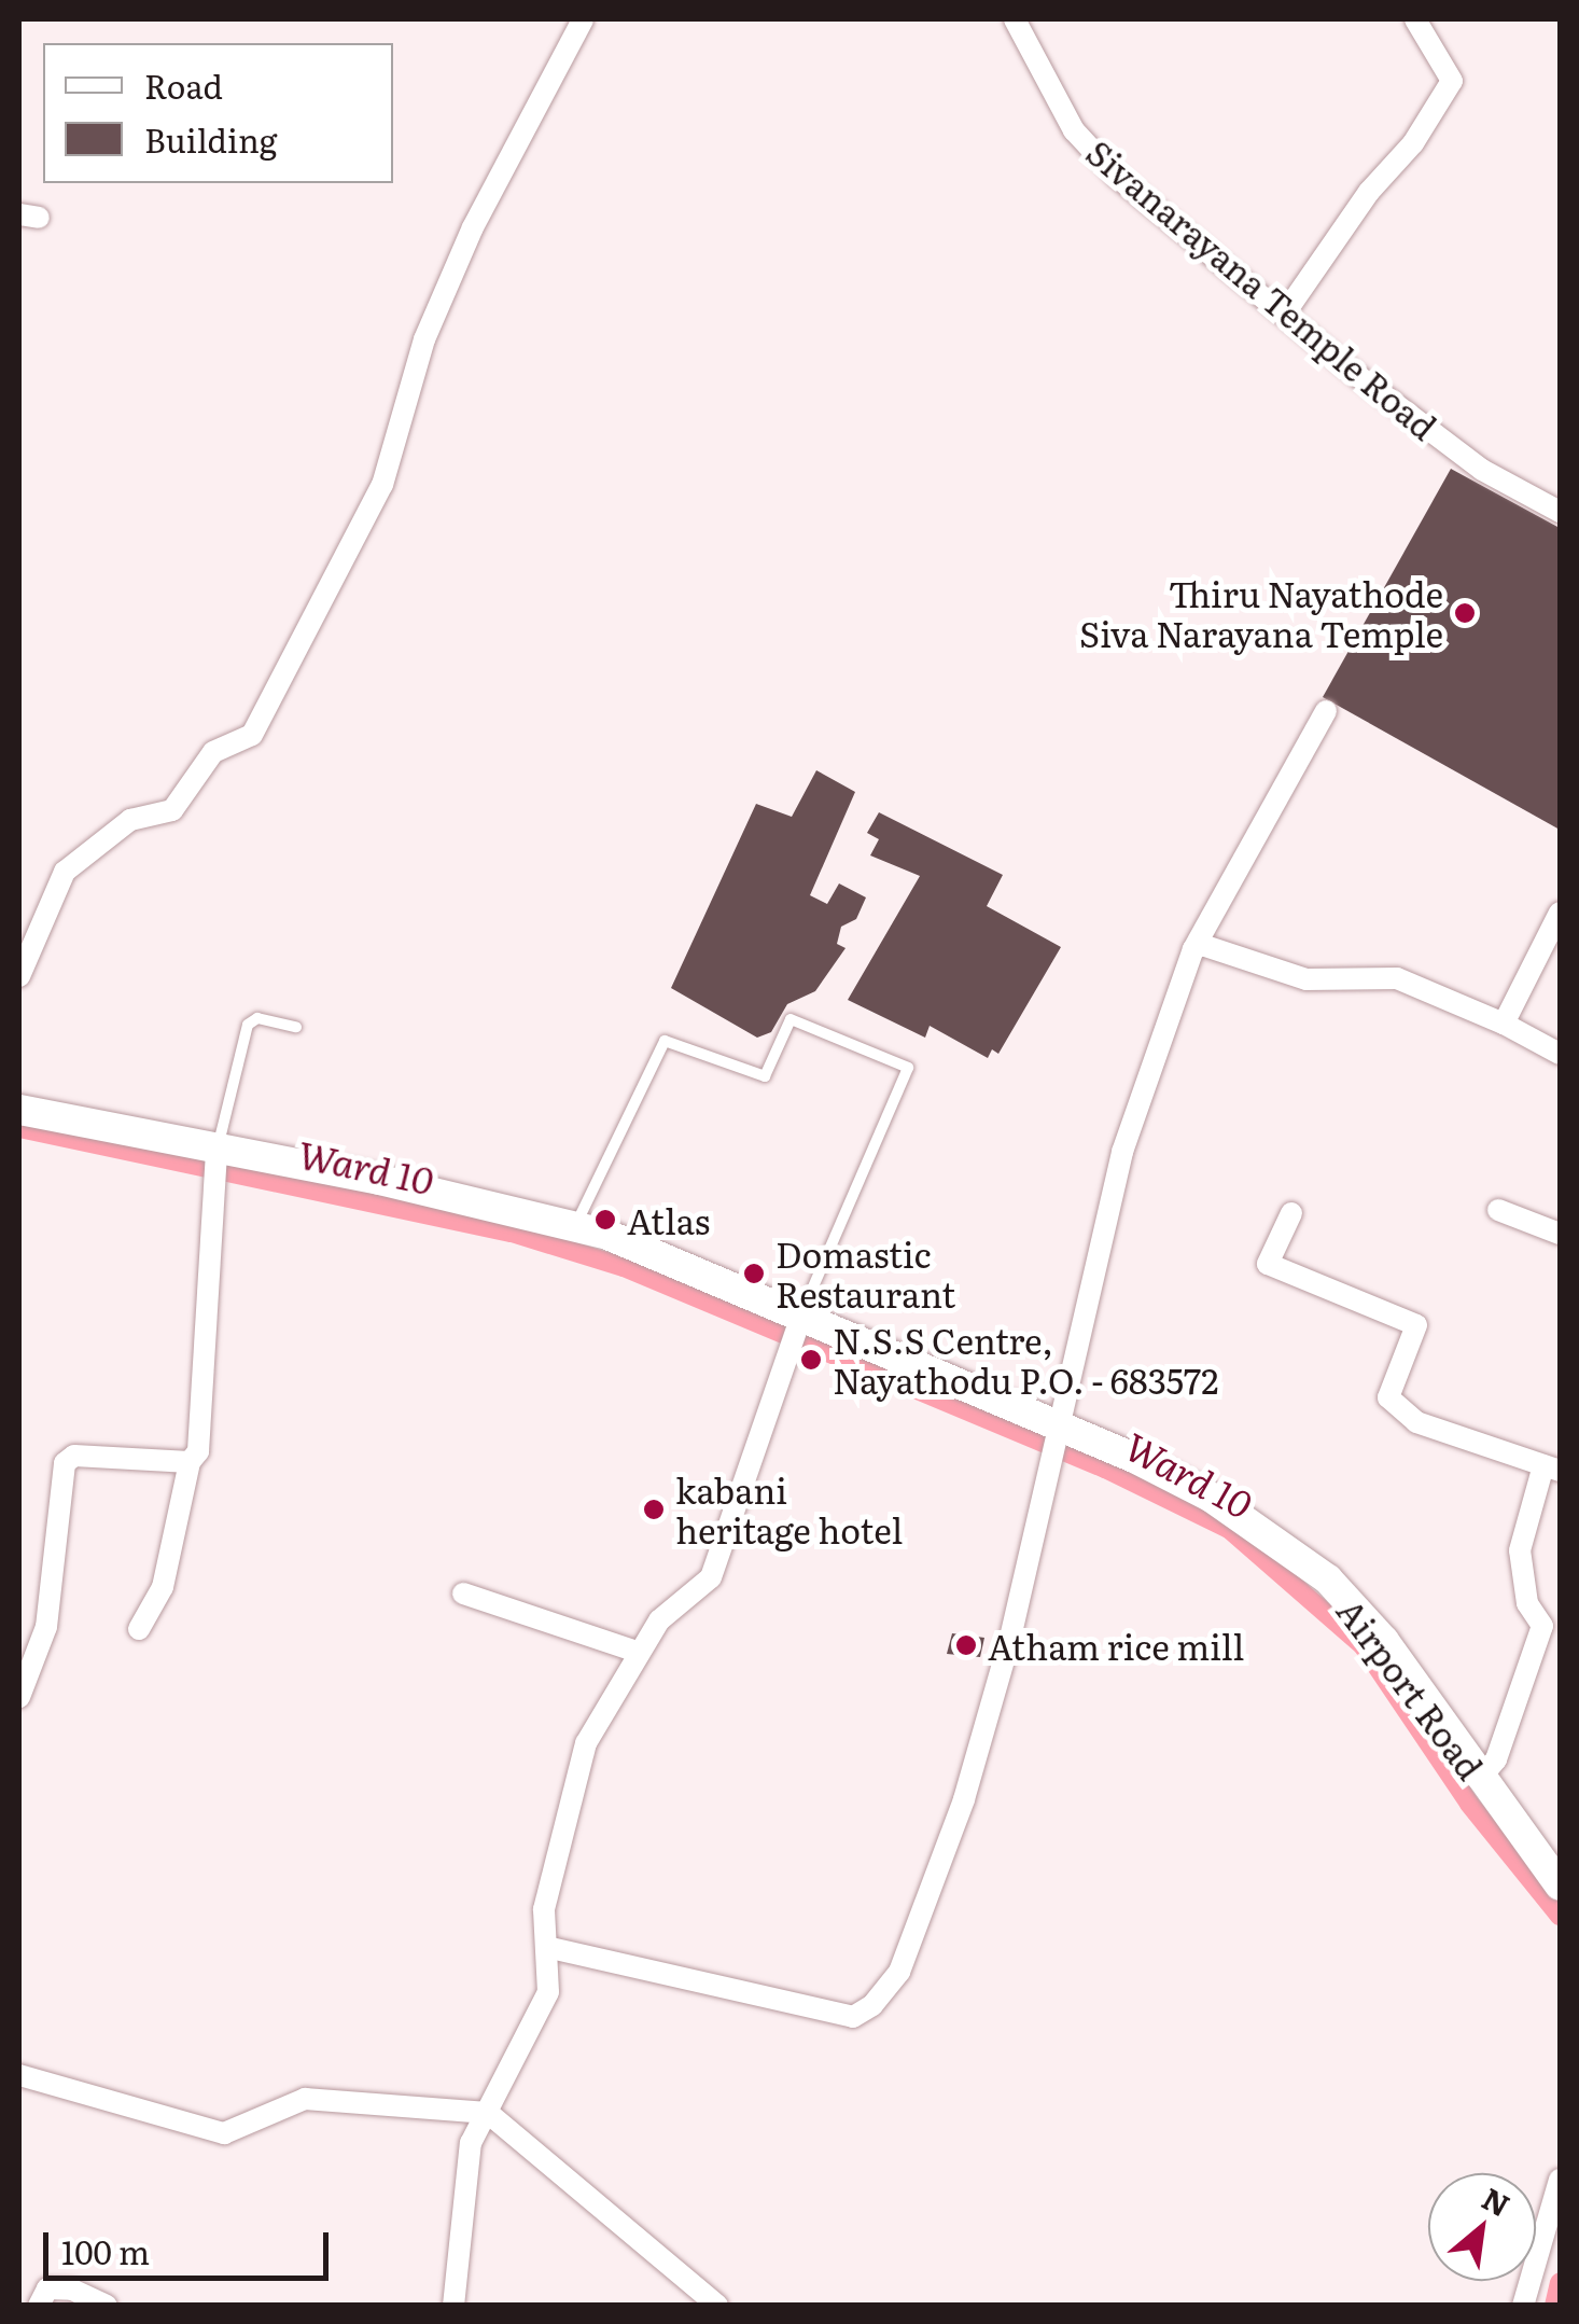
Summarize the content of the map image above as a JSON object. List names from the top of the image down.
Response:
{
  "streets": {
    "main road": ["Airport Road"],
    "street": ["Sivanarayana Temple Road"]
  },
  "water": ["Ward 10"],
  "places": [
    "Thiru Nayathode Siva Narayana Temple",
    "Atlas",
    "Domastic Restaurant",
    "N.S.S Centre, Nayathodu P.O. - 683572",
    "kabani heritage hotel",
    "Atham rice mill"
  ],
  "legend": ["Road", "Building"],
  "scale_bar": "100 m",
  "north": "top right"
}
